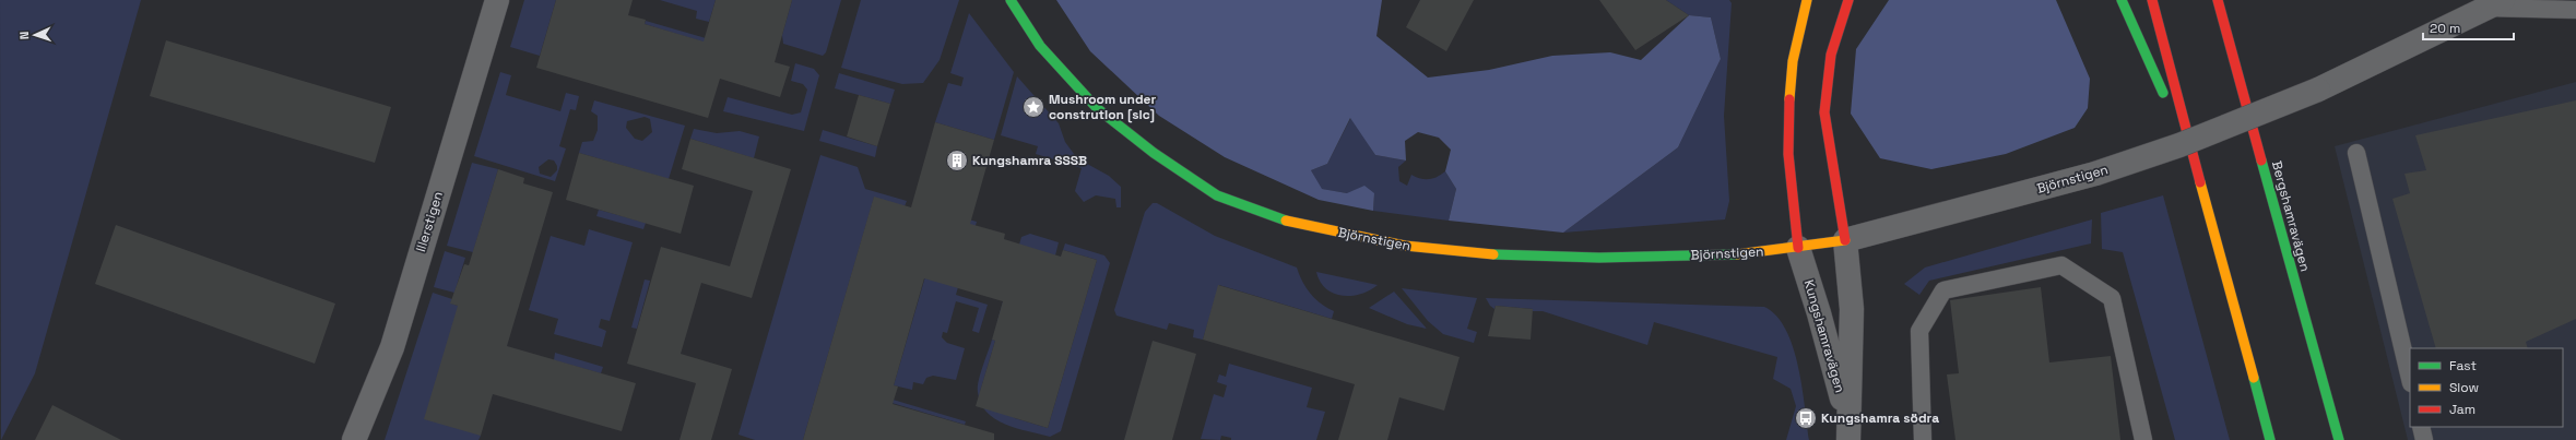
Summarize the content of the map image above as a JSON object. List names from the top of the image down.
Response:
{
  "streets": {
    "main road": ["Björnstigen", "Bergshamravägen"],
    "street": ["Illerstigen", "Kungshamravägen"]
  },
  "crossings": [
    ["Björnstigen", "Kungshamravägen"]
  ],
  "places": {
    "place": ["Mushroom under constrution [sic]"],
    "building": ["Kungshamra SSSB"],
    "bus stop": ["Kungshamra södra"]
  },
  "legend": ["Fast", "Slow", "Jam"],
  "scale_bar": "20 m",
  "north": "left"
}
